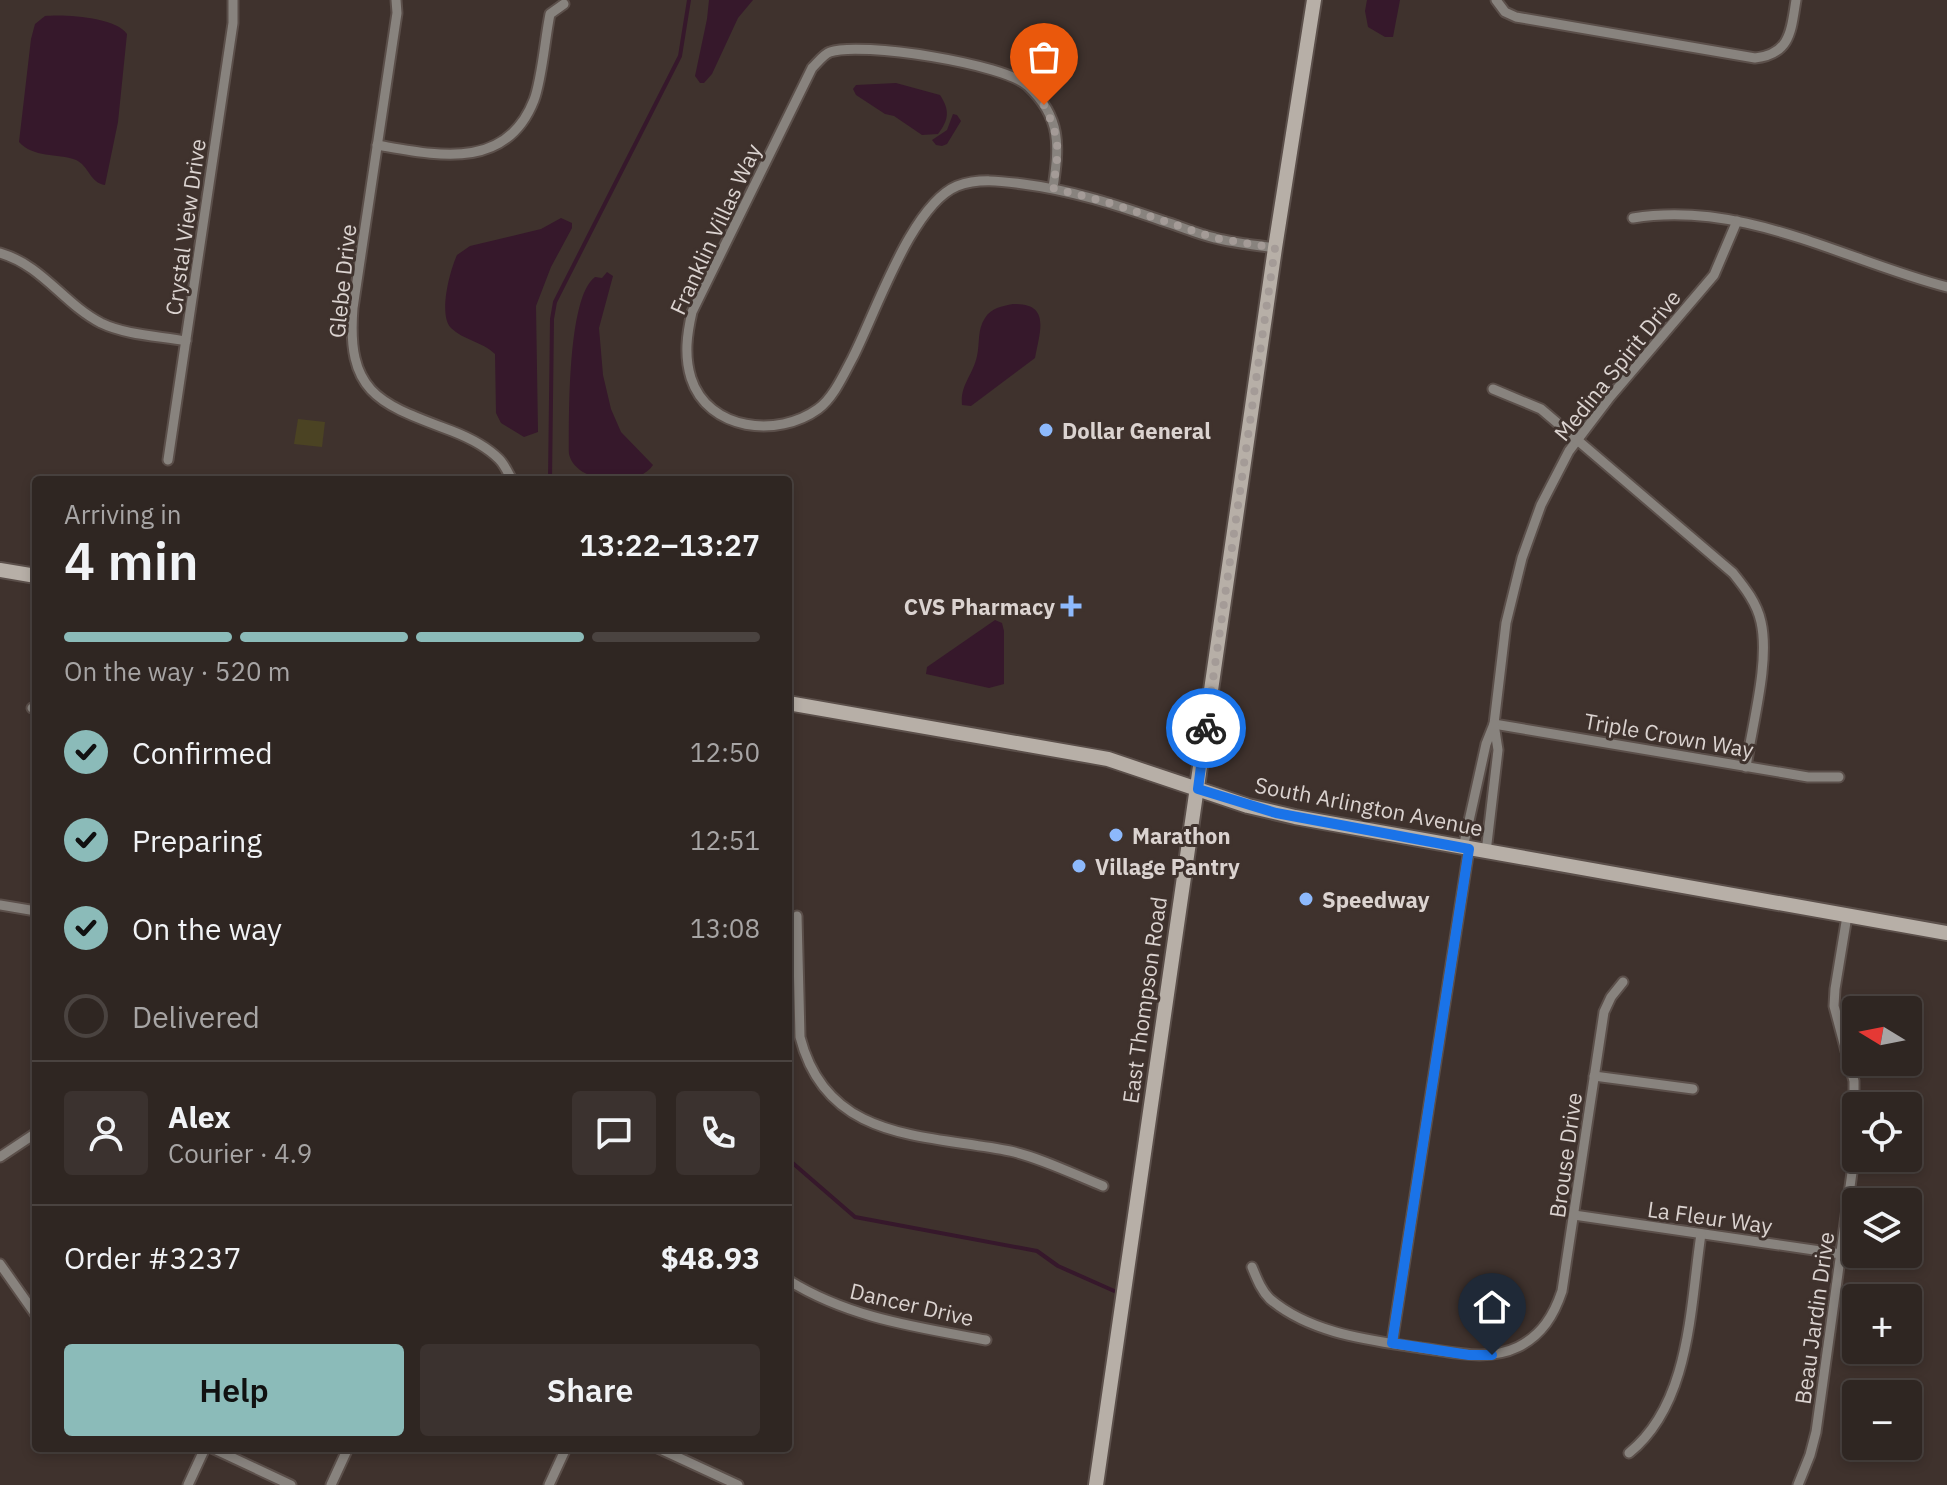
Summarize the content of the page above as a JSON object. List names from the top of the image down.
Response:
{
  "streets": {
    "main road": ["South Arlington Avenue", "East Thompson Road"],
    "street": [
      "Crystal View Drive",
      "Franklin Villas Way",
      "Glebe Drive",
      "Medina Spirit Drive",
      "Triple Crown Way",
      "Brouse Drive",
      "La Fleur Way",
      "Dancer Drive",
      "Beau Jardin Drive"
    ]
  },
  "crossings": [
    ["Medina Spirit Drive", "Triple Crown Way"],
    ["Medina Spirit Drive", "South Arlington Avenue"],
    ["Medina Spirit Drive", "Brouse Drive"],
    ["South Arlington Avenue", "East Thompson Road"],
    ["South Arlington Avenue", "Beau Jardin Drive"],
    ["Brouse Drive", "La Fleur Way"],
    ["La Fleur Way", "Beau Jardin Drive"]
  ],
  "places": {
    "other": [
      "Dollar General",
      "Marathon",
      "Village Pantry",
      "Speedway"
    ],
    "health": ["CVS Pharmacy"]
  },
  "north": "left",
  "page": {
    "heading": ["4 min", "Arriving in", "13:22–13:27"],
    "panel": [
      "Alex",
      "Courier · 4.9",
      "Order #3237",
      "$48.93"
    ],
    "bar": "On the way · 520 m",
    "list": [
      ["Confirmed", "12:50"],
      ["Preparing", "12:51"],
      ["On the way", "13:08"],
      "Delivered"
    ],
    "map_buttons": ["+", "−"],
    "buttons": ["Help", "Share"]
  }
}
